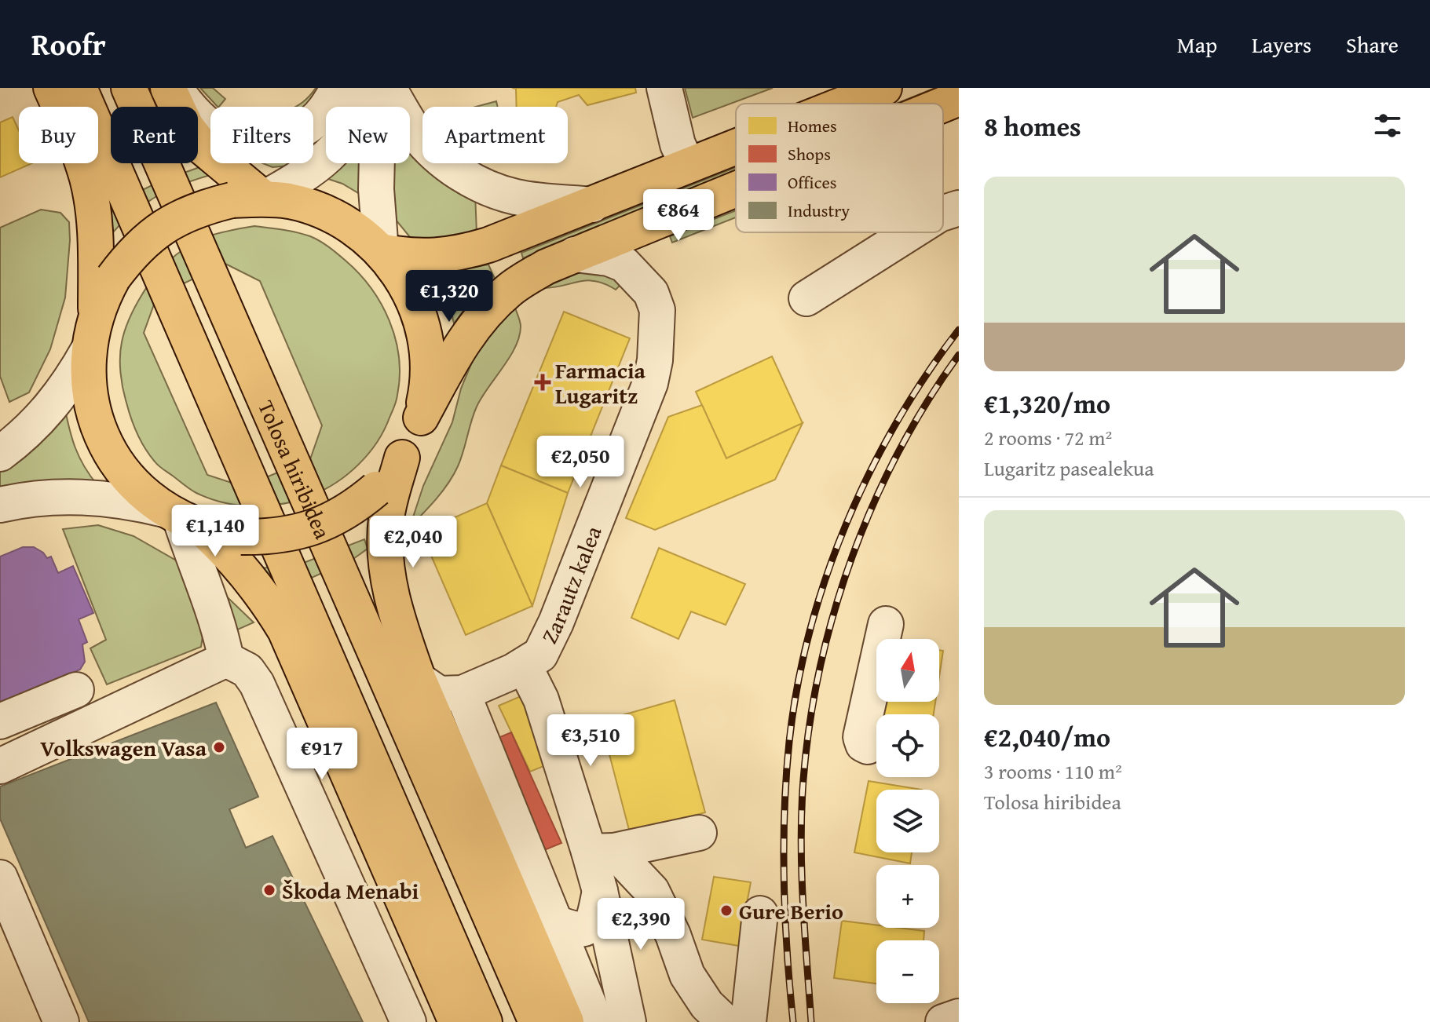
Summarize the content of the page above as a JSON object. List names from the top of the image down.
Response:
{
  "streets": {
    "main road": ["Tolosa hiribidea"],
    "street": ["Zarautz kalea"]
  },
  "places": {
    "health": ["Farmacia Lugaritz"],
    "other": ["Volkswagen Vasa", "Škoda Menabi", "Gure Berio"]
  },
  "legend": [
    "Homes",
    "Shops",
    "Offices",
    "Industry"
  ],
  "north": "top",
  "page": {
    "header": "Roofr",
    "nav": ["Map", "Layers", "Share"],
    "heading": "8 homes",
    "chip": [
      "Buy",
      "Rent",
      "Filters",
      "New",
      "Apartment"
    ],
    "list": [
      {
        "name": "€1,320/mo",
        "note": "2 rooms · 72 m² · Lugaritz pasealekua"
      },
      {
        "name": "€2,040/mo",
        "note": "3 rooms · 110 m² · Tolosa hiribidea"
      }
    ],
    "price": [
      "€864",
      "€1,320",
      "€2,050",
      "€1,140",
      "€2,040",
      "€3,510",
      "€917",
      "€2,390"
    ],
    "map_buttons": ["+", "−"]
  }
}
